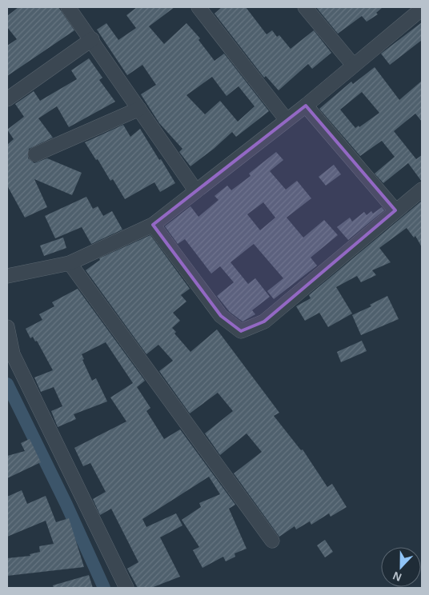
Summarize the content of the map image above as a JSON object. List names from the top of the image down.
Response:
{
  "north": "bottom"
}
